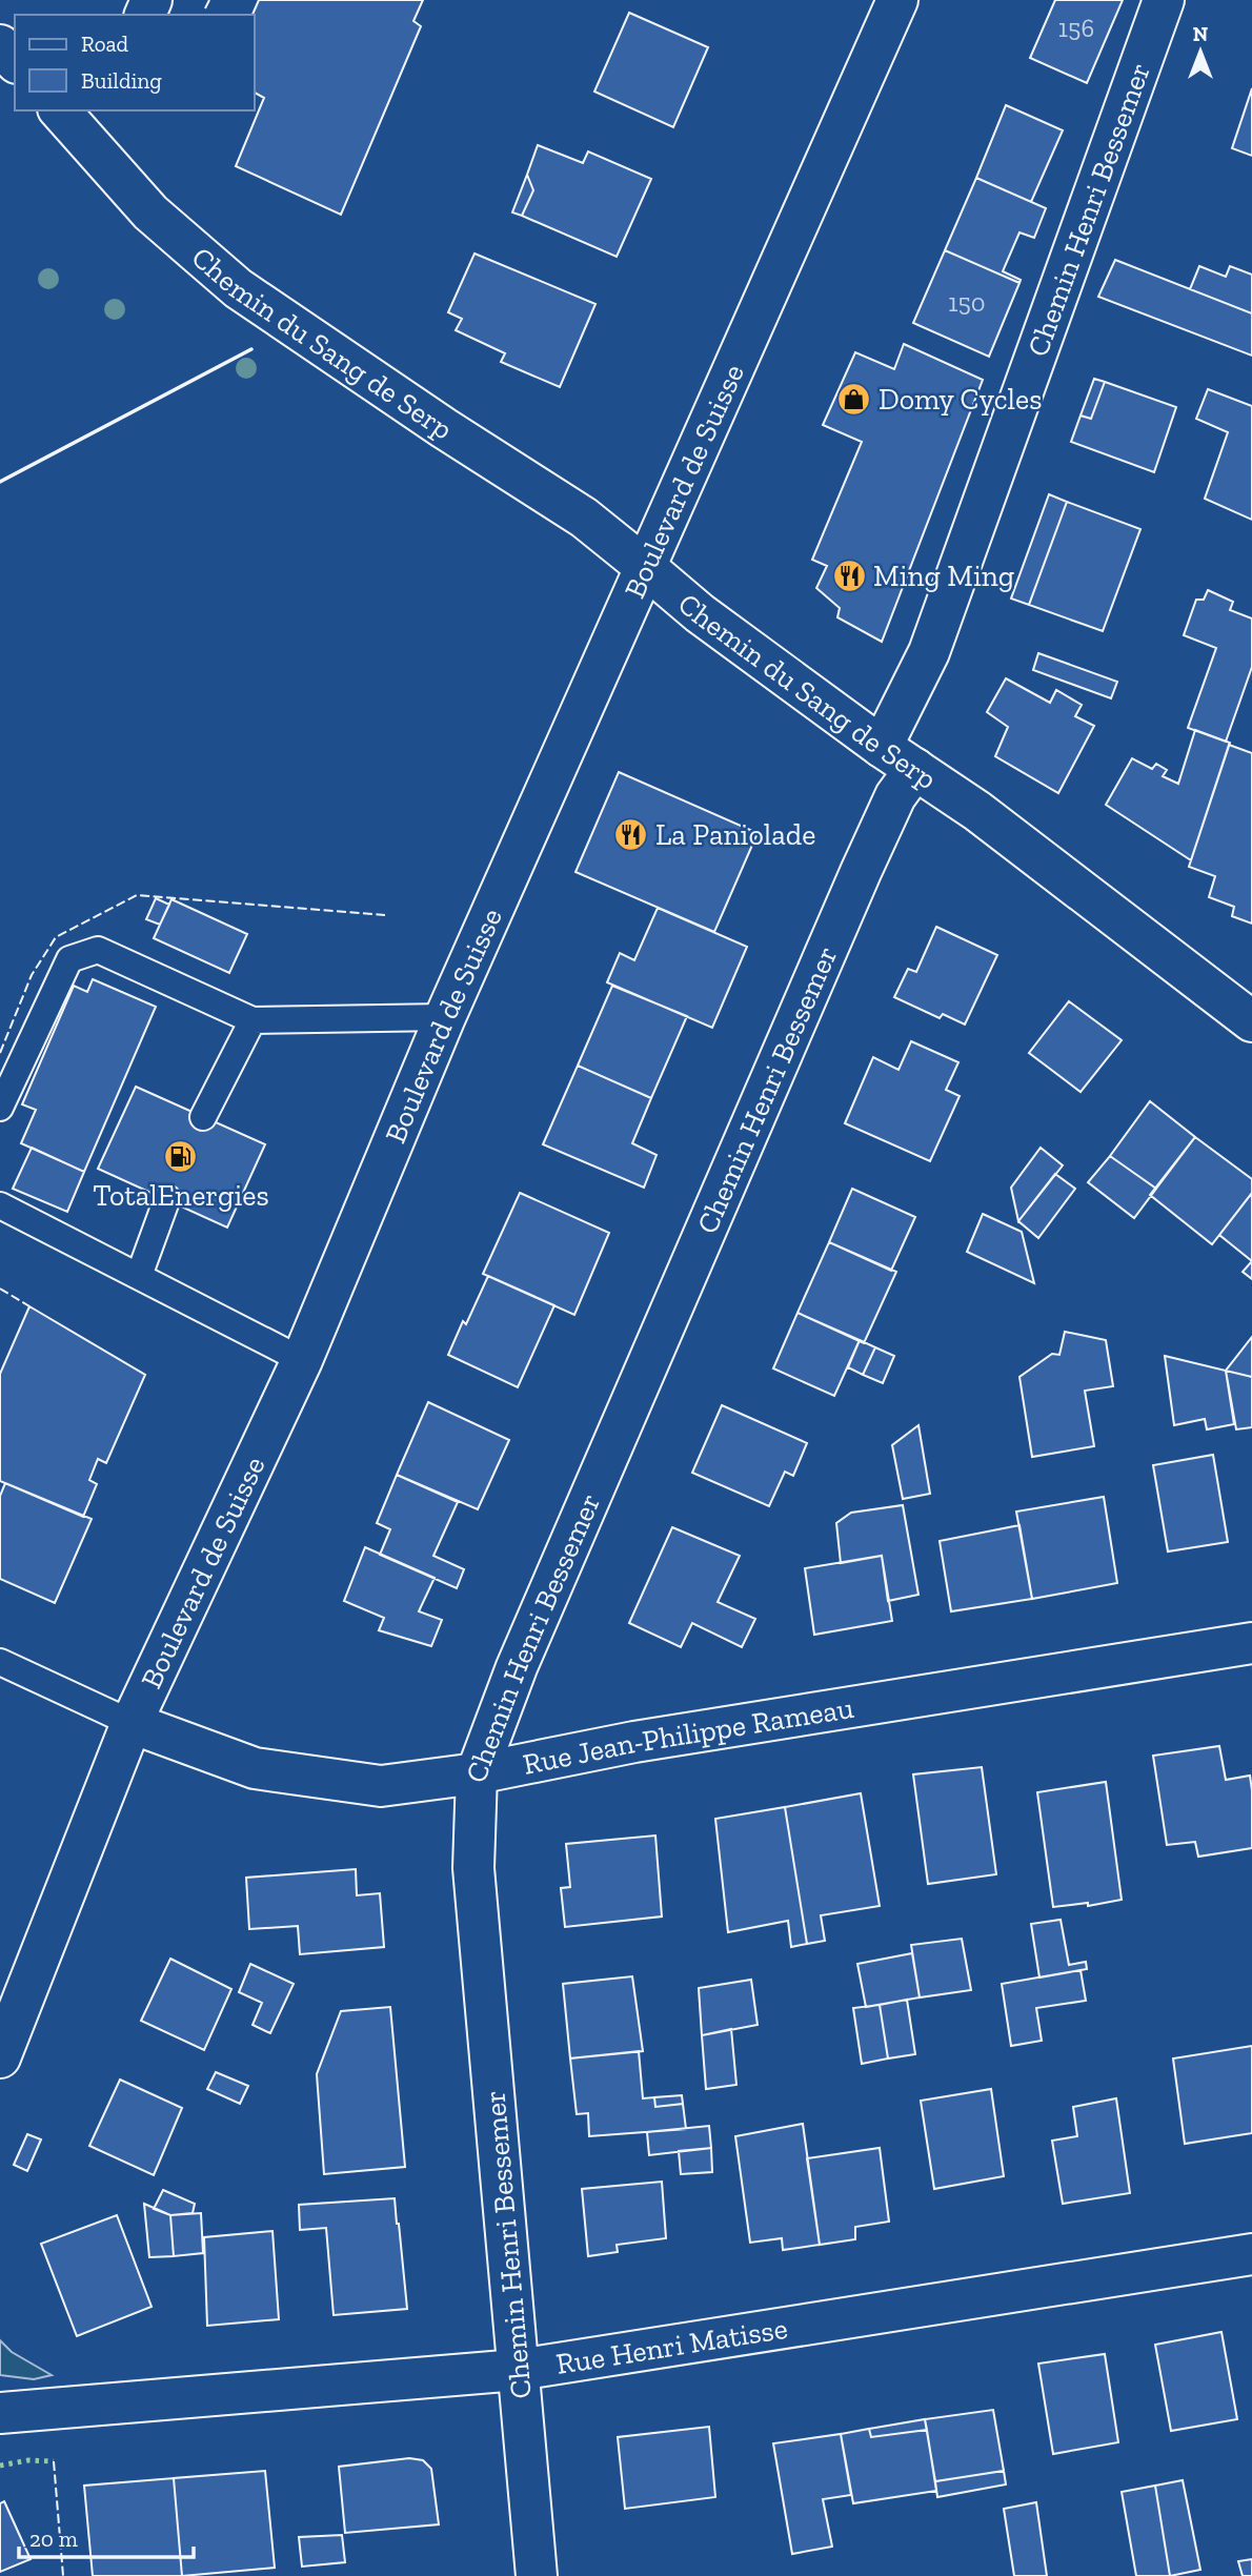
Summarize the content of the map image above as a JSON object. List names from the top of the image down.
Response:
{
  "streets": {
    "street": [
      "Chemin Henri Bessemer",
      "Chemin du Sang de Serp",
      "Boulevard de Suisse",
      "Rue Jean-Philippe Rameau",
      "Rue Henri Matisse"
    ]
  },
  "crossings": [
    ["Chemin Henri Bessemer", "Chemin du Sang de Serp"],
    ["Chemin Henri Bessemer", "Rue Jean-Philippe Rameau"],
    ["Chemin Henri Bessemer", "Rue Henri Matisse"],
    ["Chemin du Sang de Serp", "Boulevard de Suisse"],
    ["Boulevard de Suisse", "Rue Jean-Philippe Rameau"]
  ],
  "places": {
    "shop": ["Domy Cycles"],
    "restaurant": ["Ming Ming", "La Paniolade"],
    "fuel station": ["TotalEnergies"]
  },
  "house_numbers": ["156", "150"],
  "legend": ["Road", "Building"],
  "scale_bar": "20 m",
  "north": "top"
}
